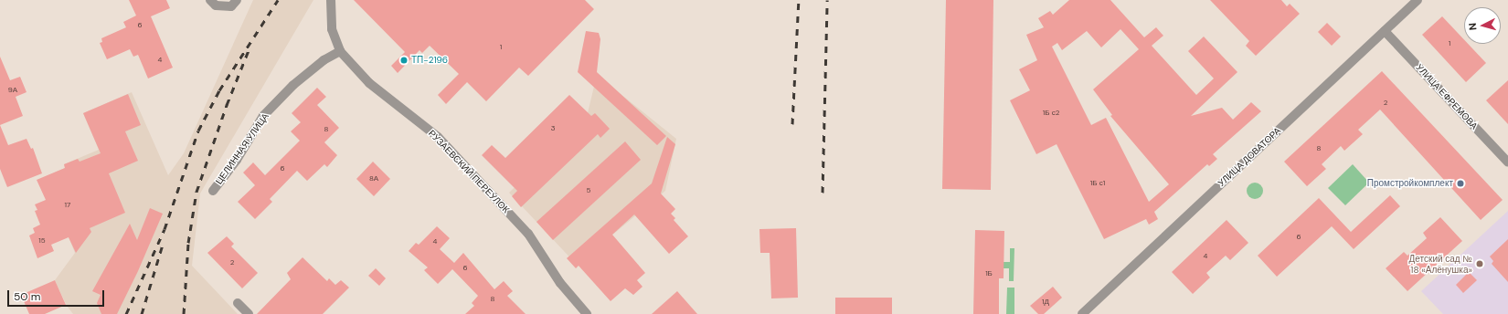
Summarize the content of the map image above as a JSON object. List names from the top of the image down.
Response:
{
  "streets": {
    "street": [
      "УЛИЦА ЕФРЕМОВА",
      "ЦЕЛИННАЯ УЛИЦА",
      "УЛИЦА ДОВАТОРА",
      "РУЗАЕВСКИЙ ПЕРЕУЛОК"
    ]
  },
  "crossings": [
    ["УЛИЦА ЕФРЕМОВА", "УЛИЦА ДОВАТОРА"],
    ["ЦЕЛИННАЯ УЛИЦА", "РУЗАЕВСКИЙ ПЕРЕУЛОК"]
  ],
  "places": ["ТП-2196", "Промстройкомплект", "Детский сад № 18 «Алёнушка»"],
  "house_numbers": [
    "6",
    "1",
    "1",
    "4",
    "9А",
    "2",
    "1Б с2",
    "3",
    "8",
    "8",
    "6",
    "8А",
    "1Б с1",
    "5",
    "17",
    "6",
    "15",
    "4",
    "4",
    "2",
    "6",
    "1Б",
    "8",
    "1Д"
  ],
  "scale_bar": "50 m",
  "north": "left"
}
